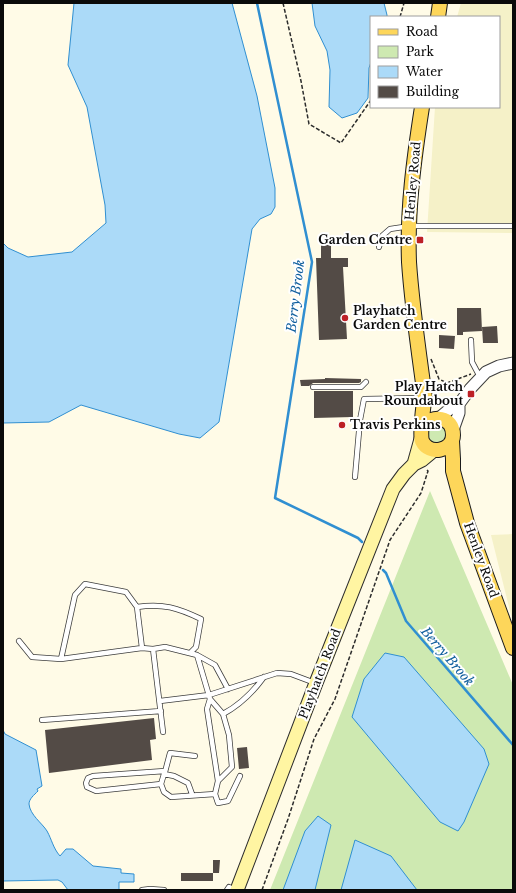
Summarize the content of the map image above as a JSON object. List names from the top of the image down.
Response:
{
  "streets": {
    "main road": ["Henley Road", "Playhatch Road"]
  },
  "crossings": [
    ["Henley Road", "Playhatch Road"]
  ],
  "water": ["Berry Brook"],
  "places": {
    "transit": ["Garden Centre", "Play Hatch Roundabout"],
    "other": ["Playhatch Garden Centre", "Travis Perkins"]
  },
  "legend": [
    "Road",
    "Park",
    "Water",
    "Building"
  ]
}
